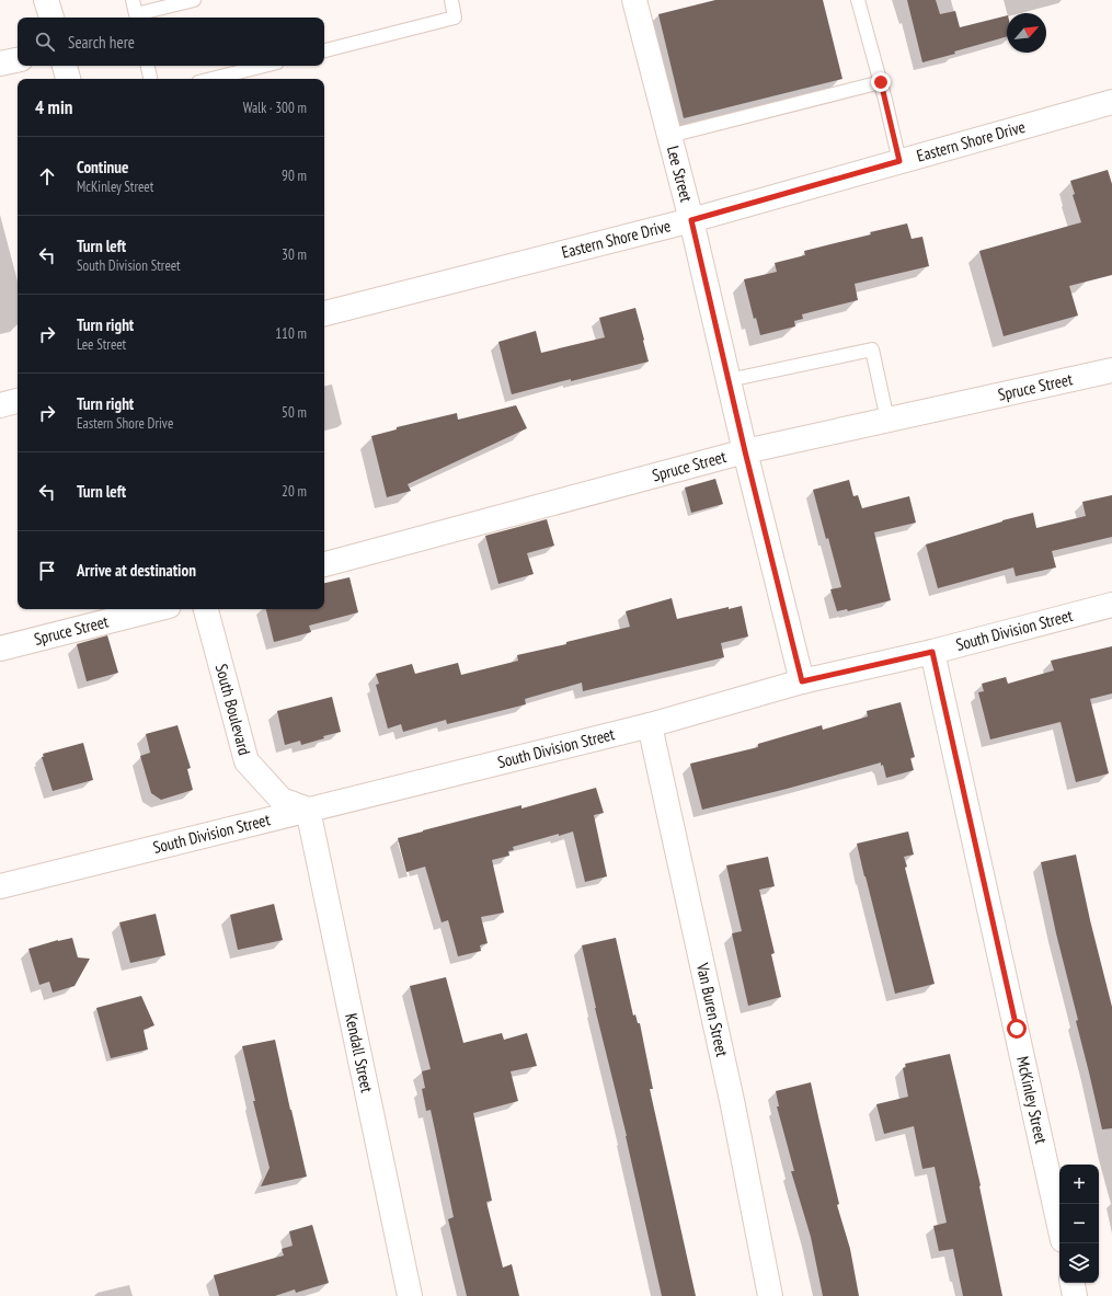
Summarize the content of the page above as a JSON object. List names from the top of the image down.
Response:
{
  "streets": {
    "street": [
      "Eastern Shore Drive",
      "Lee Street",
      "Spruce Street",
      "South Division Street",
      "South Boulevard",
      "Van Buren Street",
      "Kendall Street",
      "McKinley Street"
    ]
  },
  "crossings": [
    ["Eastern Shore Drive", "Lee Street"],
    ["Lee Street", "Spruce Street"],
    ["Lee Street", "South Division Street"],
    ["South Division Street", "South Boulevard"],
    ["South Division Street", "Van Buren Street"],
    ["South Division Street", "Kendall Street"],
    ["South Division Street", "McKinley Street"],
    ["South Boulevard", "Kendall Street"]
  ],
  "north": "top right",
  "page": {
    "search": "Search here",
    "heading": ["4 min", "Walk · 300 m"],
    "list": [
      ["Continue", "McKinley Street", "90 m"],
      ["Turn left", "South Division Street", "30 m"],
      ["Turn right", "Lee Street", "110 m"],
      ["Turn right", "Eastern Shore Drive", "50 m"],
      ["Turn left", "20 m"],
      "Arrive at destination"
    ],
    "map_buttons": ["+", "−"]
  }
}
